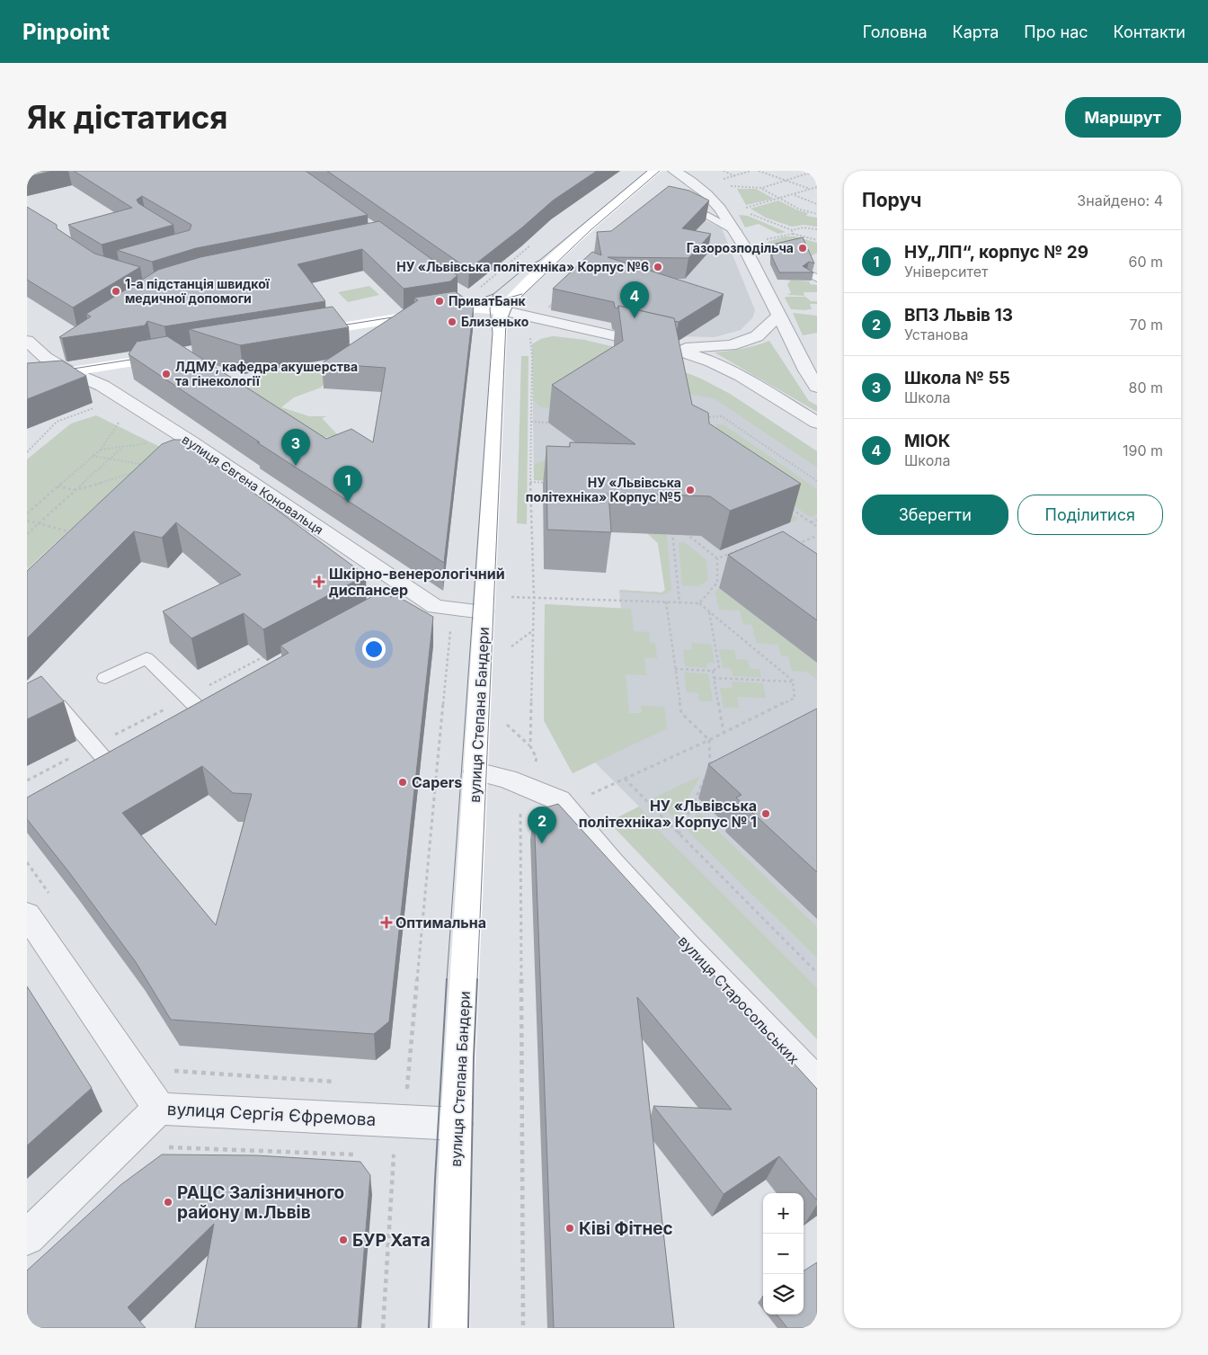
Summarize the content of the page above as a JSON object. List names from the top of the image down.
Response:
{
  "streets": {
    "main road": ["вулиця Степана Бандери"],
    "street": ["вулиця Євгена Коновальця", "вулиця Старосольських", "вулиця Сергія Єфремова"]
  },
  "crossings": [
    ["вулиця Євгена Коновальця", "вулиця Степана Бандери"],
    ["вулиця Степана Бандери", "вулиця Старосольських"],
    ["вулиця Степана Бандери", "вулиця Сергія Єфремова"]
  ],
  "places": {
    "other": [
      "Газорозподільча",
      "НУ «Львівська політехніка» Корпус №6",
      "1-а підстанція швидкої медичної допомоги",
      "ПриватБанк",
      "Близенько",
      "ЛДМУ, кафедра акушерства та гінекології",
      "НУ «Львівська політехніка» Корпус №5",
      "Capers",
      "НУ «Львівська політехніка» Корпус № 1",
      "РАЦС Залізничного району м.Львів",
      "Ківі Фітнес",
      "БУР Хата"
    ],
    "health": ["Шкірно-венерологічний диспансер", "Оптимальна"]
  },
  "page": {
    "header": "Pinpoint",
    "nav": [
      "Головна",
      "Карта",
      "Про нас",
      "Контакти"
    ],
    "buttons": [
      "Маршрут",
      ["Зберегти", "Поділитися"]
    ],
    "title": "Як дістатися",
    "heading": ["Поруч", "Знайдено: 4"],
    "list": [
      {
        "mark": "1",
        "name": "НУ„ЛП“, корпус № 29",
        "note": "Університет",
        "value": "60 m"
      },
      {
        "mark": "2",
        "name": "ВПЗ Львів 13",
        "note": "Установа",
        "value": "70 m"
      },
      {
        "mark": "3",
        "name": "Школа № 55",
        "note": "Школа",
        "value": "80 m"
      },
      {
        "mark": "4",
        "name": "МІОК",
        "note": "Школа",
        "value": "190 m"
      }
    ],
    "pins": [
      "4",
      "3",
      "1",
      "2"
    ],
    "map_buttons": ["+", "−"]
  }
}
